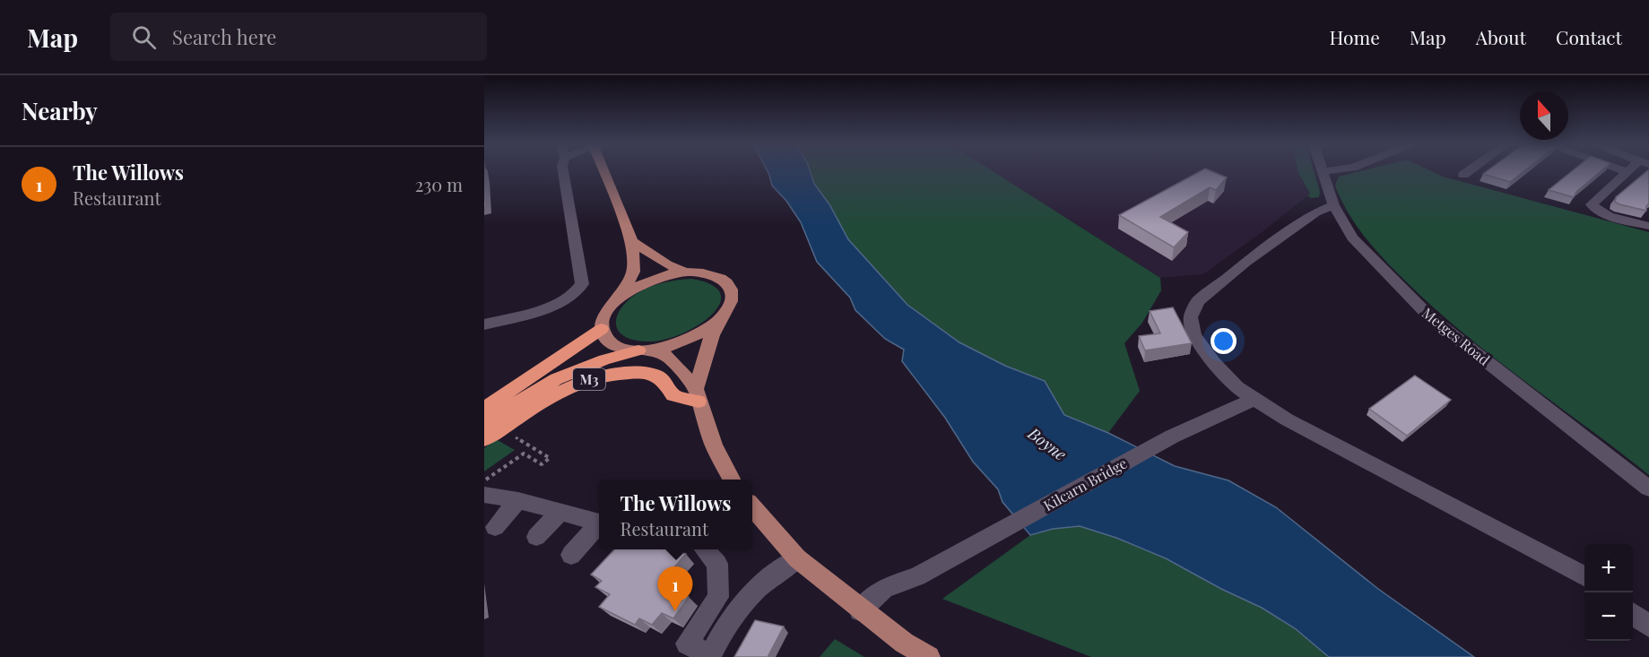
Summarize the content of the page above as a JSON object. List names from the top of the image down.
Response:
{
  "streets": {
    "highway": ["M3"],
    "street": ["Metges Road", "Kilcarn Bridge"]
  },
  "water": ["Boyne"],
  "north": "top",
  "page": {
    "header": "Map",
    "search": "Search here",
    "nav": [
      "Home",
      "Map",
      "About",
      "Contact"
    ],
    "heading": "Nearby",
    "list": [
      {
        "mark": "1",
        "name": "The Willows",
        "note": "Restaurant",
        "value": "230 m"
      }
    ],
    "popup": ["The Willows", "Restaurant"],
    "map_buttons": ["+", "−"],
    "pins": "1"
  }
}
